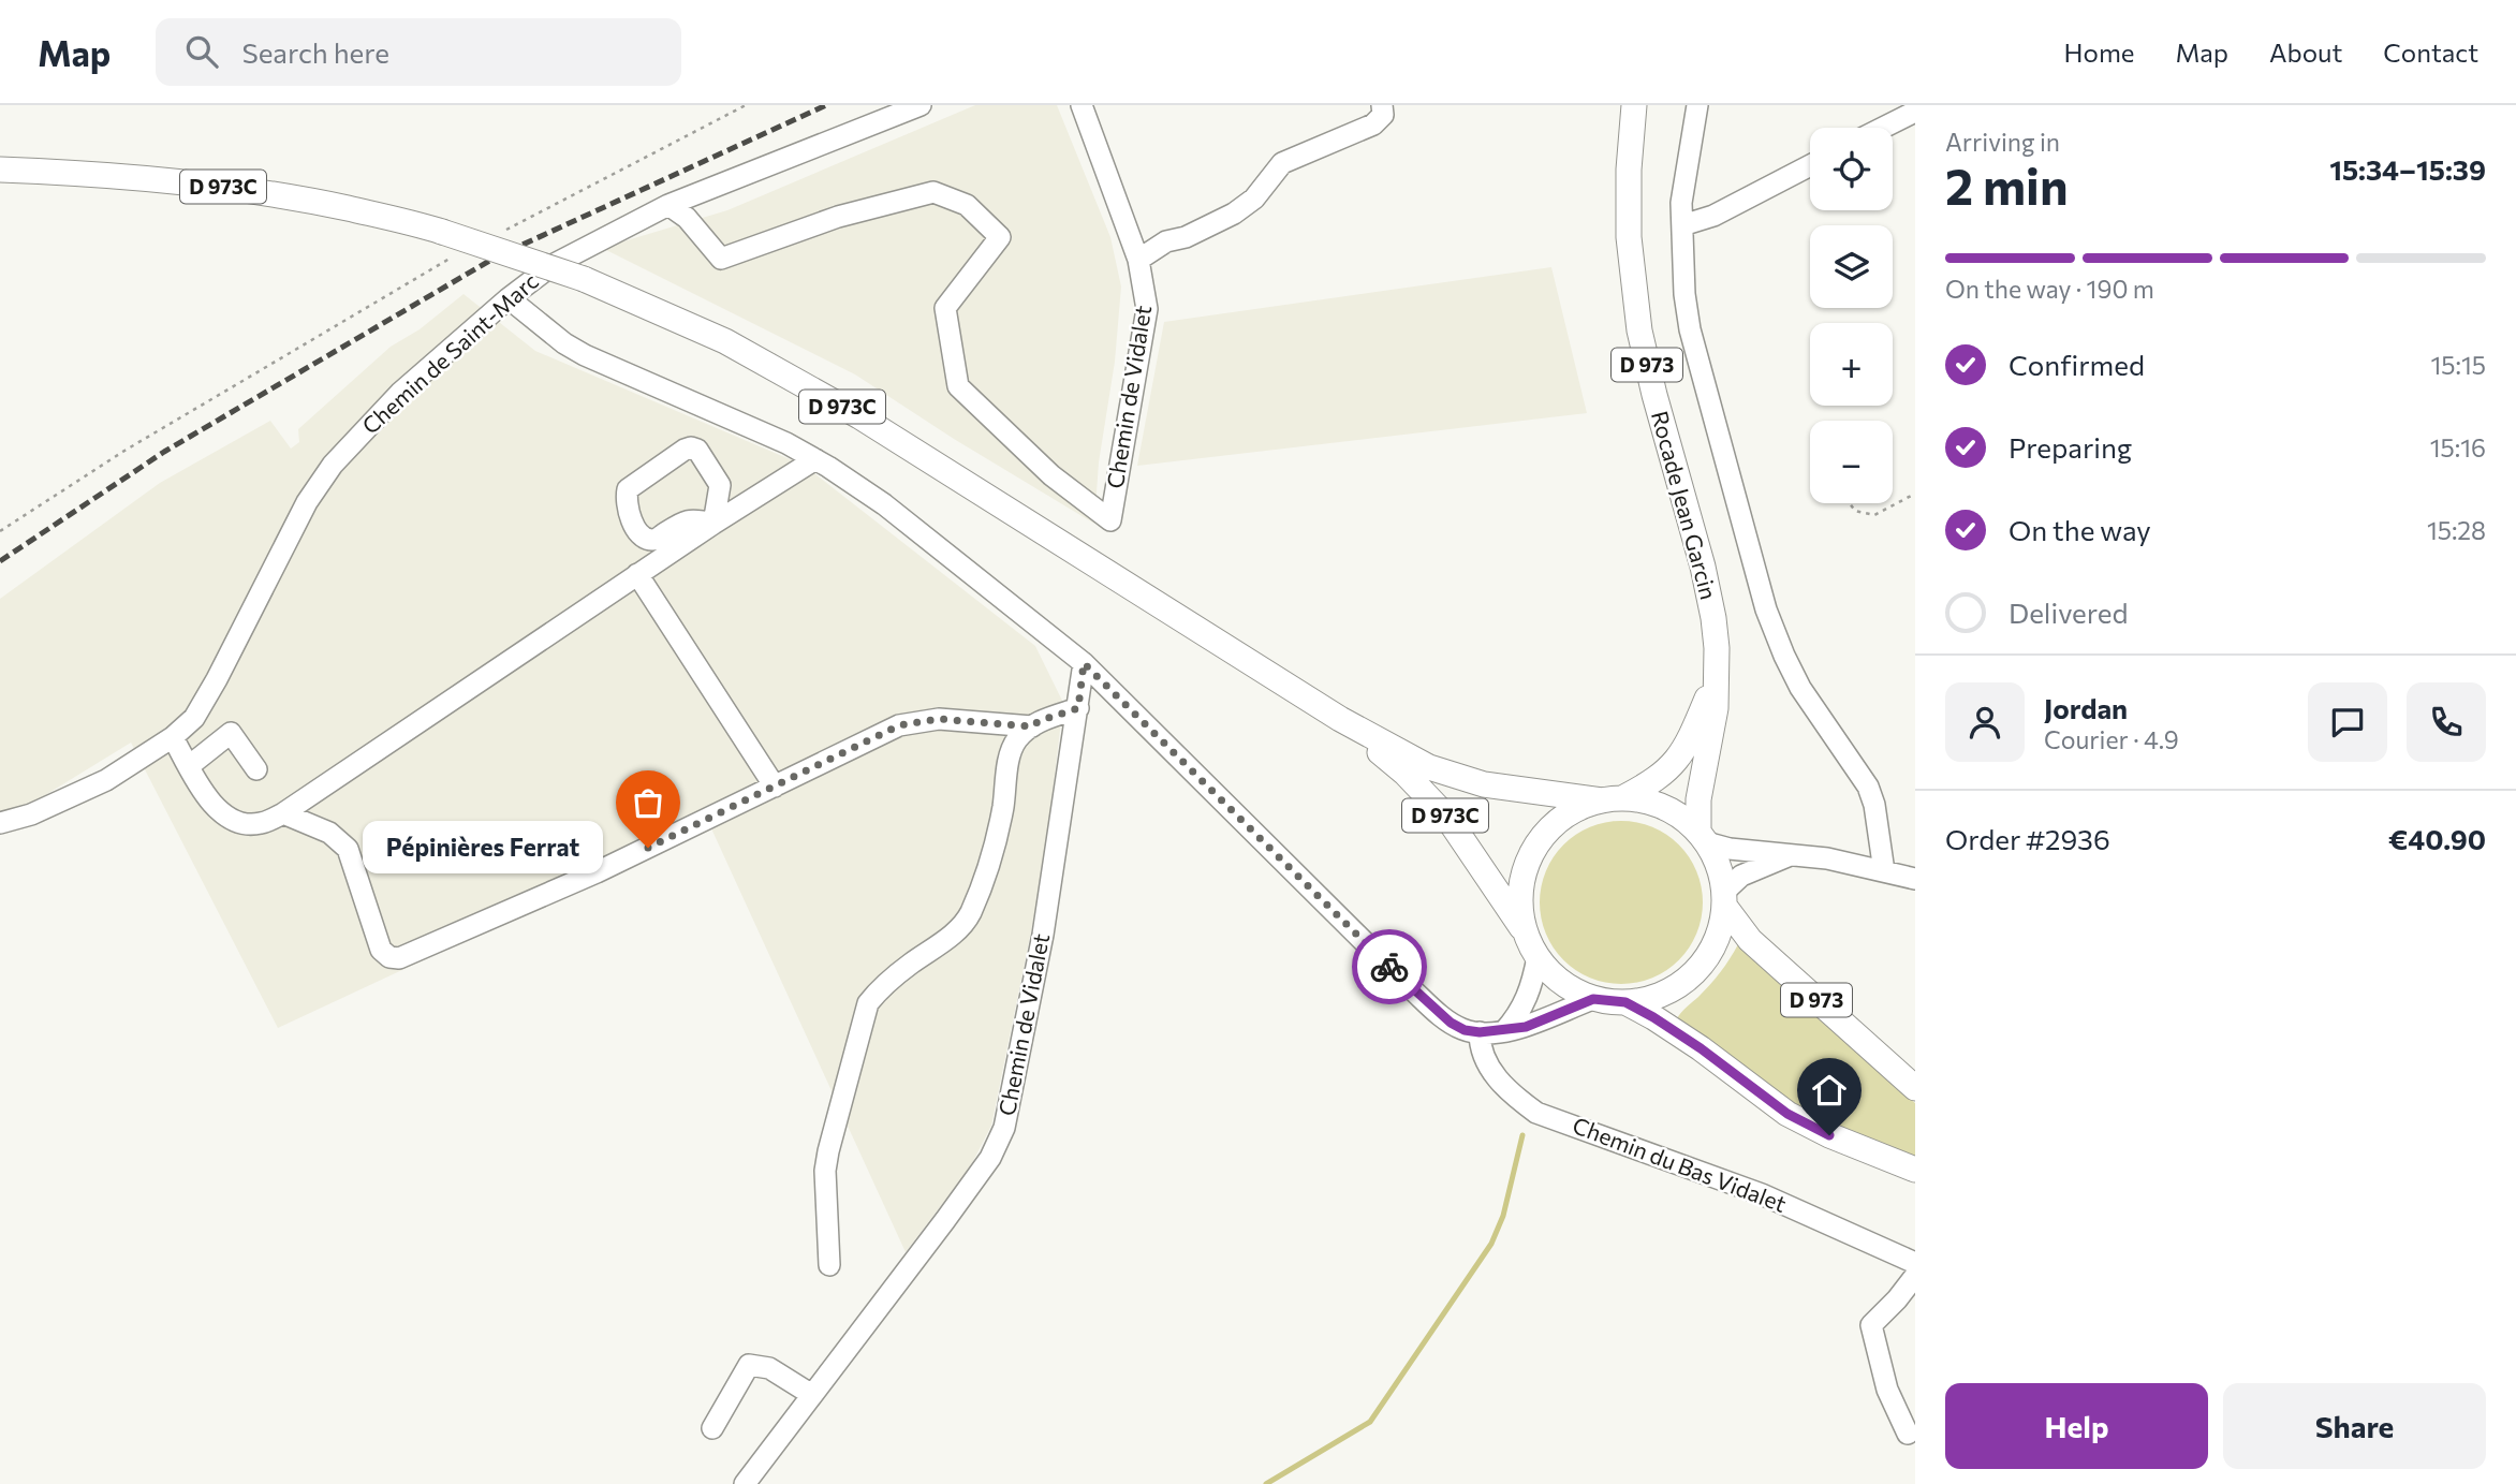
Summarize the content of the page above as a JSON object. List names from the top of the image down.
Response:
{
  "streets": {
    "main road": ["D 973C", "D 973", "Rocade Jean Garcin"],
    "street": ["Chemin de Saint-Marc", "Chemin de Vidalet", "Chemin du Bas Vidalet"]
  },
  "crossings": [
    ["D 973C", "D 973"],
    ["D 973C", "Rocade Jean Garcin"],
    ["Chemin de Saint-Marc", "Chemin de Vidalet"],
    ["D 973", "Rocade Jean Garcin"]
  ],
  "places": ["Pépinières Ferrat"],
  "page": {
    "header": "Map",
    "search": "Search here",
    "nav": [
      "Home",
      "Map",
      "About",
      "Contact"
    ],
    "heading": ["2 min", "Arriving in", "15:34–15:39"],
    "panel": [
      "Jordan",
      "Courier · 4.9",
      "Order #2936",
      "€40.90"
    ],
    "map_buttons": ["+", "−"],
    "bar": "On the way · 190 m",
    "list": [
      ["Confirmed", "15:15"],
      ["Preparing", "15:16"],
      ["On the way", "15:28"],
      "Delivered"
    ],
    "bubble": "Pépinières Ferrat",
    "buttons": ["Help", "Share"]
  }
}
